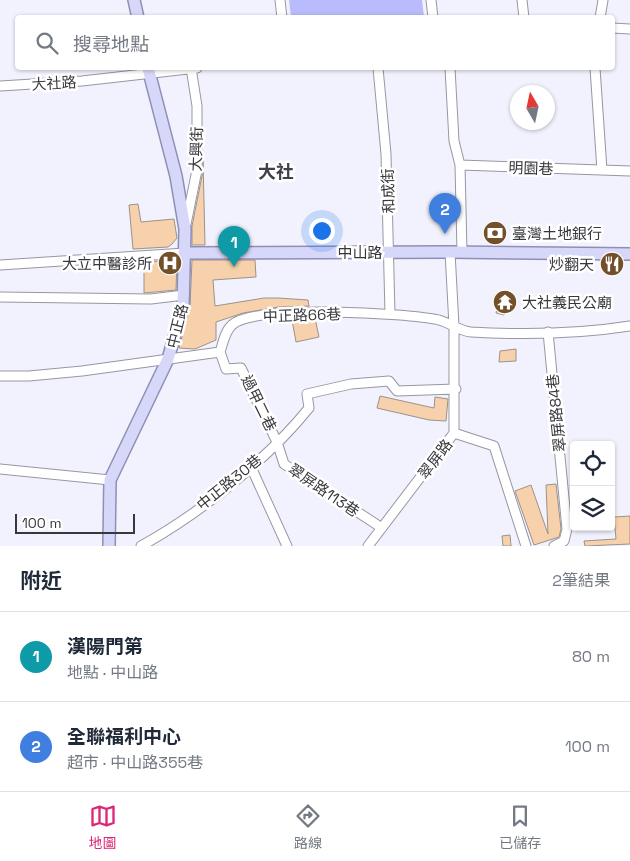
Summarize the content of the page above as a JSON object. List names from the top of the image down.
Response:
{
  "streets": {
    "main road": ["中山路", "中正路"],
    "street": [
      "大社路",
      "大興街",
      "明園巷",
      "和成街",
      "中正路66巷",
      "過甲二巷",
      "翠屏路84巷",
      "翠屏路",
      "中正路30巷",
      "翠屏路113巷"
    ]
  },
  "crossings": [
    ["大社路", "中正路"],
    ["大興街", "中正路"],
    ["和成街", "中山路"],
    ["和成街", "中正路66巷"],
    ["中山路", "中正路"],
    ["中山路", "翠屏路"],
    ["中正路66巷", "過甲二巷"],
    ["中正路66巷", "翠屏路"],
    ["過甲二巷", "中正路30巷"],
    ["過甲二巷", "翠屏路113巷"],
    ["翠屏路", "中正路30巷"],
    ["翠屏路", "翠屏路113巷"],
    ["中正路30巷", "翠屏路113巷"]
  ],
  "districts": ["大社"],
  "places": {
    "bank": ["臺灣土地銀行"],
    "hospital": ["大立中醫診所"],
    "restaurant": ["炒翻天"],
    "temple": ["大社義民公廟"]
  },
  "scale_bar": "100 m",
  "north": "top",
  "page": {
    "search": "搜尋地點",
    "pins": ["2", "1"],
    "scale": "100 m",
    "heading": ["附近", "2筆結果"],
    "list": [
      {
        "mark": "1",
        "name": "漢陽門第",
        "note": "地點 · 中山路",
        "value": "80 m"
      },
      {
        "mark": "2",
        "name": "全聯福利中心",
        "note": "超市 · 中山路355巷",
        "value": "100 m"
      }
    ],
    "nav": ["地圖", "路線", "已儲存"]
  }
}
